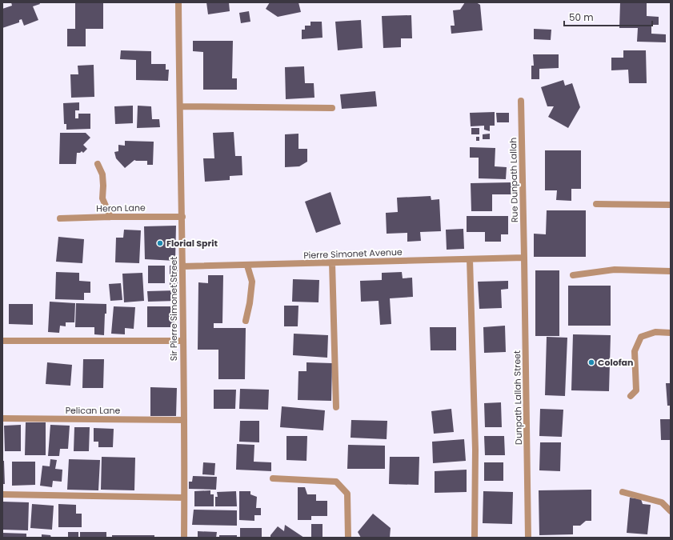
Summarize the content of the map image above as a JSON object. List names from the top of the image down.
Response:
{
  "streets": {
    "street": [
      "Rue Dunpath Lallah",
      "Heron Lane",
      "Pierre Simonet Avenue",
      "Sir Pierre Simonet Street",
      "Dunpath Lallah Street",
      "Pelican Lane"
    ]
  },
  "crossings": [
    ["Rue Dunpath Lallah", "Pierre Simonet Avenue"],
    ["Rue Dunpath Lallah", "Dunpath Lallah Street"],
    ["Heron Lane", "Sir Pierre Simonet Street"],
    ["Pierre Simonet Avenue", "Sir Pierre Simonet Street"],
    ["Pierre Simonet Avenue", "Dunpath Lallah Street"],
    ["Sir Pierre Simonet Street", "Pelican Lane"]
  ],
  "places": ["Florial Sprit", "Colofan"],
  "scale_bar": "50 m"
}
